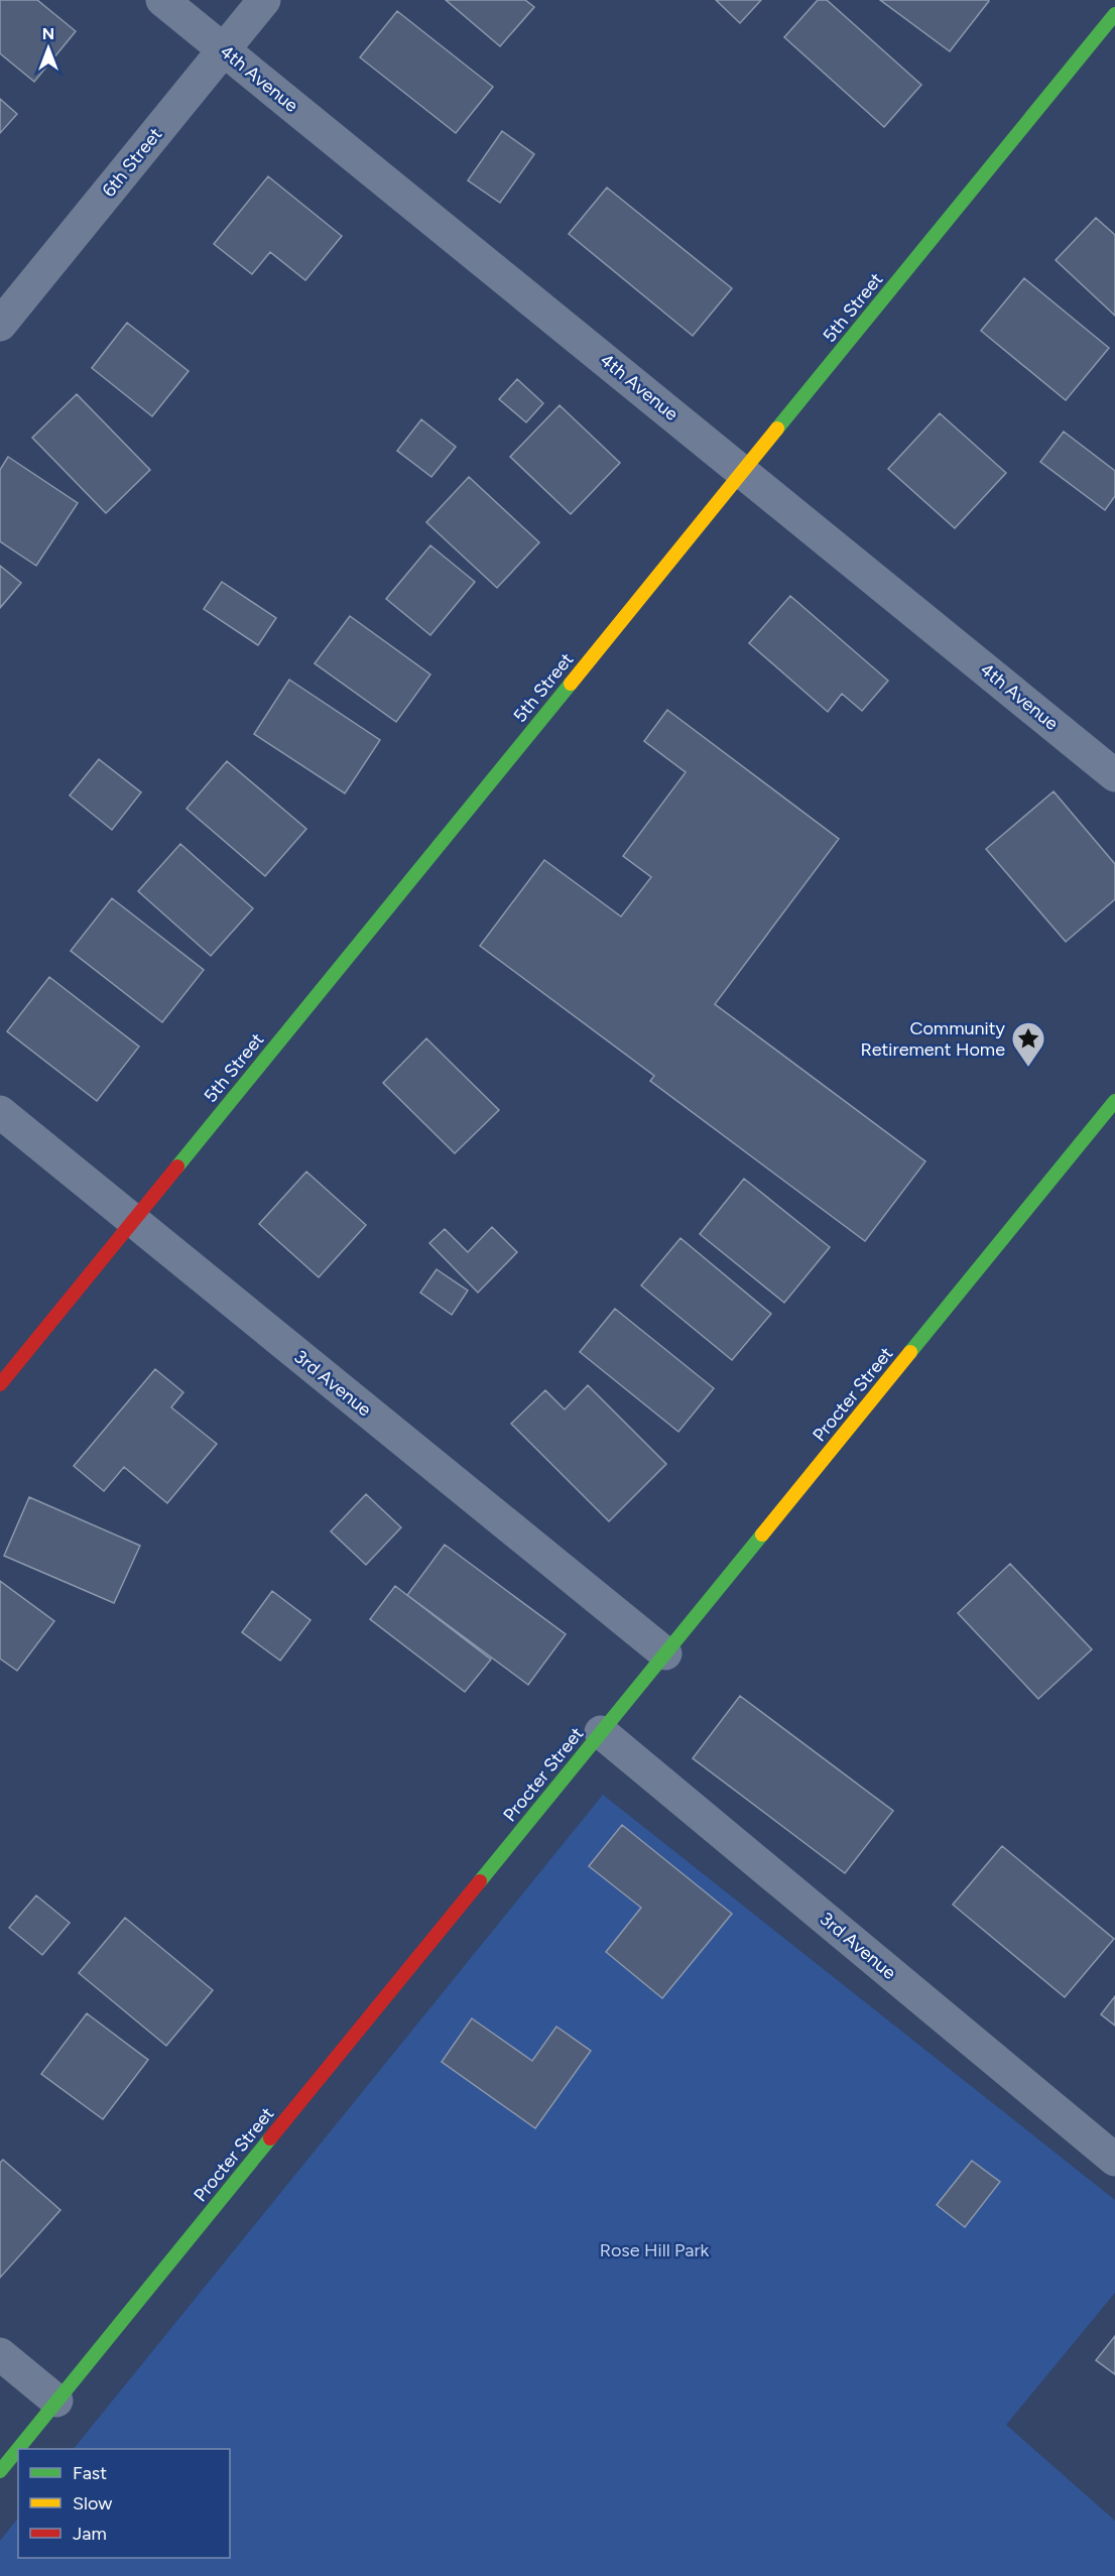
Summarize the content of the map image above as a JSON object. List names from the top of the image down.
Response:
{
  "streets": {
    "street": [
      "4th Avenue",
      "6th Street",
      "5th Street",
      "3rd Avenue",
      "Procter Street"
    ]
  },
  "crossings": [
    ["4th Avenue", "6th Street"],
    ["4th Avenue", "5th Street"],
    ["5th Street", "3rd Avenue"],
    ["3rd Avenue", "Procter Street"]
  ],
  "parks": ["Rose Hill Park"],
  "places": {
    "place": ["Community Retirement Home"]
  },
  "legend": ["Fast", "Slow", "Jam"],
  "north": "top"
}
